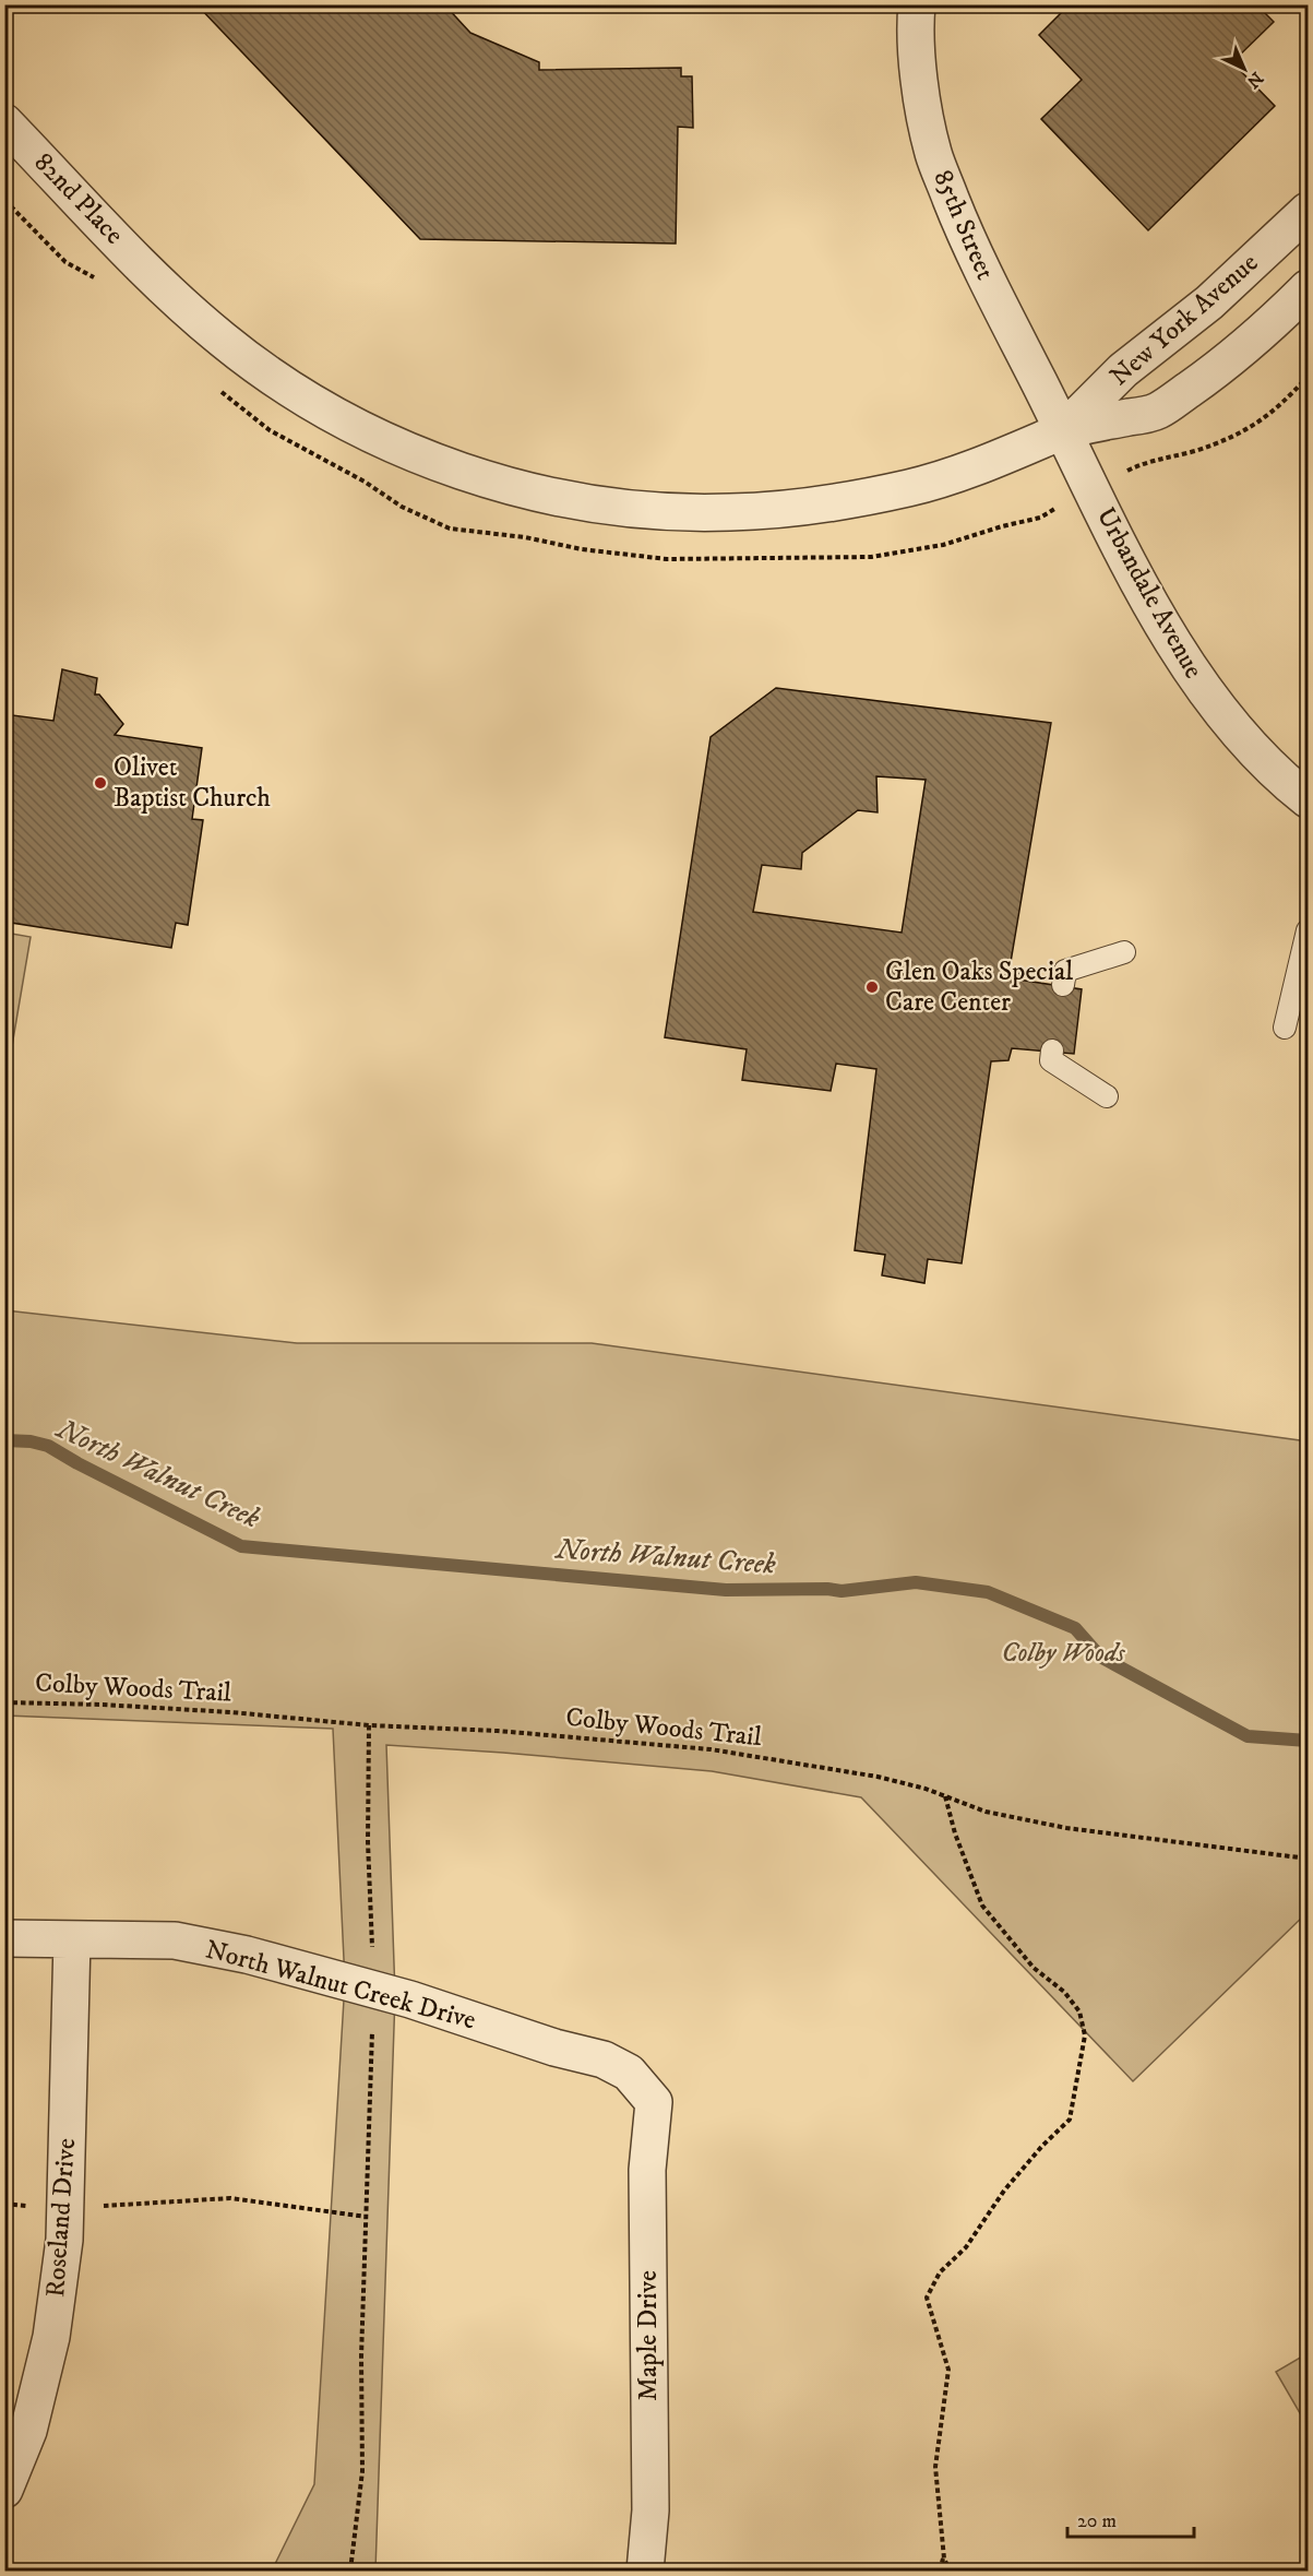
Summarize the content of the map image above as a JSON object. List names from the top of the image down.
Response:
{
  "streets": {
    "street": [
      "82nd Place",
      "85th Street",
      "New York Avenue",
      "Urbandale Avenue",
      "North Walnut Creek Drive",
      "Roseland Drive",
      "Maple Drive"
    ],
    "path": ["Colby Woods Trail"]
  },
  "crossings": [
    ["82nd Place", "New York Avenue"],
    ["85th Street", "New York Avenue"],
    ["85th Street", "Urbandale Avenue"],
    ["New York Avenue", "Urbandale Avenue"],
    ["North Walnut Creek Drive", "Roseland Drive"],
    ["North Walnut Creek Drive", "Maple Drive"]
  ],
  "water": ["North Walnut Creek"],
  "parks": ["Colby Woods"],
  "places": ["Olivet Baptist Church", "Glen Oaks Special Care Center"],
  "scale_bar": "20 m",
  "north": "bottom right"
}
